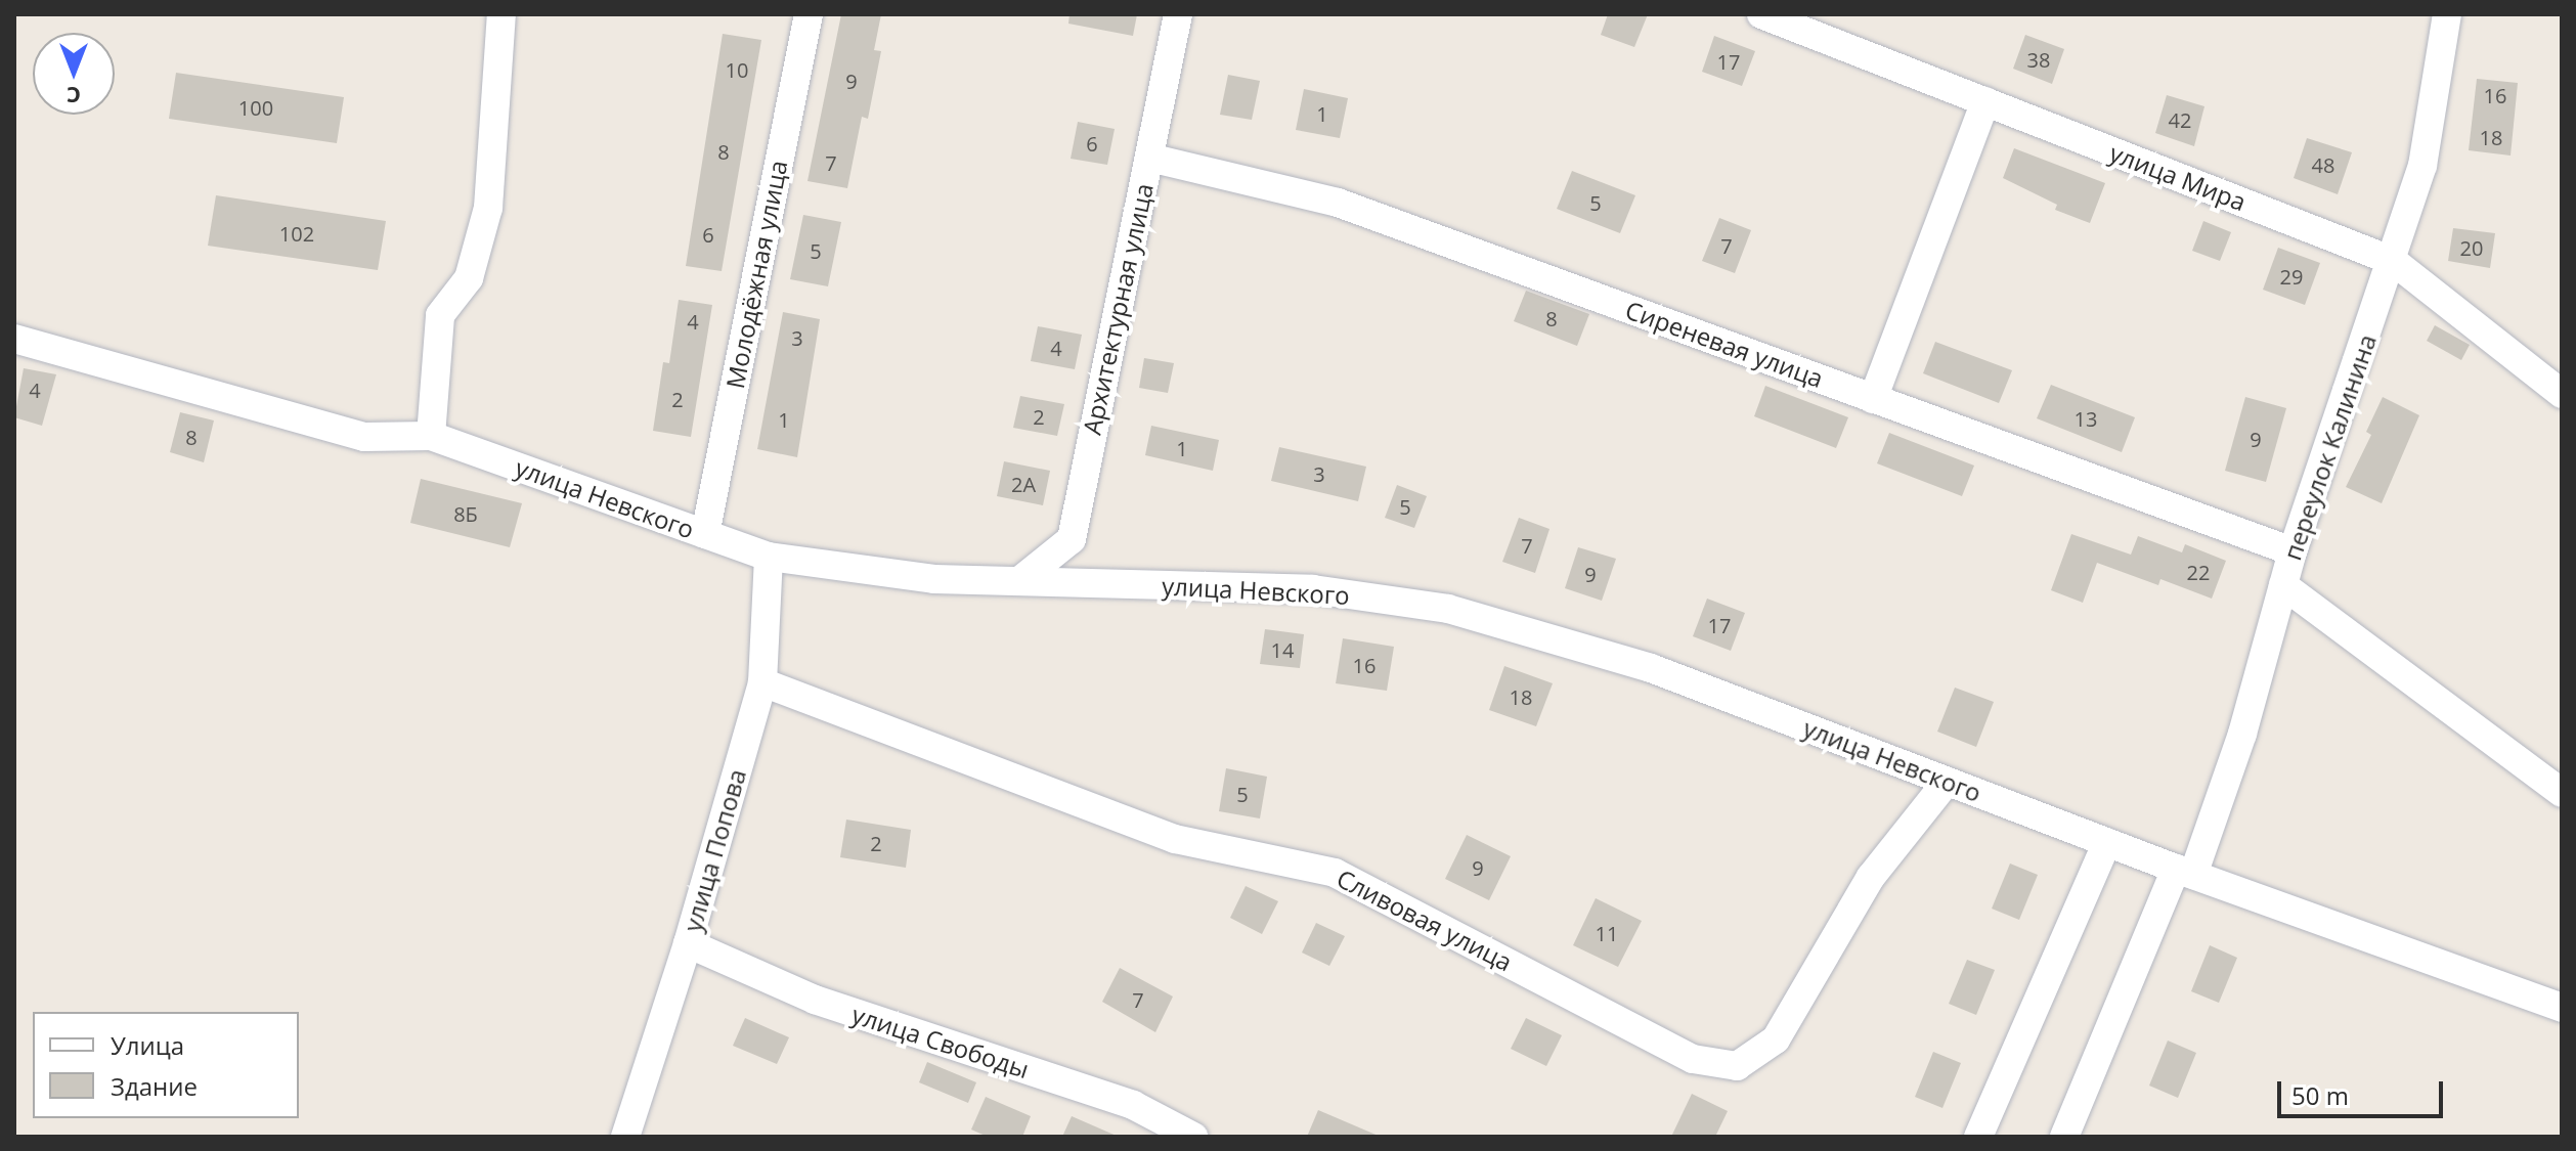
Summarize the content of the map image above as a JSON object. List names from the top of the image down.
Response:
{
  "streets": {
    "street": [
      "улица Мира",
      "Молодёжная улица",
      "Архитектурная улица",
      "Сиреневая улица",
      "переулок Калинина",
      "улица Невского",
      "улица Попова",
      "Сливовая улица",
      "улица Свободы"
    ]
  },
  "crossings": [
    ["улица Мира", "переулок Калинина"],
    ["Молодёжная улица", "улица Невского"],
    ["Архитектурная улица", "Сиреневая улица"],
    ["Архитектурная улица", "улица Невского"],
    ["Сиреневая улица", "переулок Калинина"],
    ["переулок Калинина", "улица Невского"],
    ["улица Невского", "улица Попова"],
    ["улица Невского", "Сливовая улица"],
    ["улица Попова", "Сливовая улица"],
    ["улица Попова", "улица Свободы"]
  ],
  "house_numbers": [
    "38",
    "17",
    "10",
    "9",
    "16",
    "100",
    "1",
    "42",
    "18",
    "6",
    "8",
    "7",
    "48",
    "5",
    "102",
    "6",
    "7",
    "20",
    "5",
    "29",
    "8",
    "4",
    "3",
    "4",
    "4",
    "2",
    "2",
    "13",
    "1",
    "8",
    "9",
    "1",
    "3",
    "2А",
    "5",
    "8Б",
    "7",
    "22",
    "9",
    "17",
    "14",
    "16",
    "18",
    "5",
    "2",
    "9",
    "11",
    "7"
  ],
  "legend": ["Улица", "Здание"],
  "scale_bar": "50 m",
  "north": "bottom"
}
